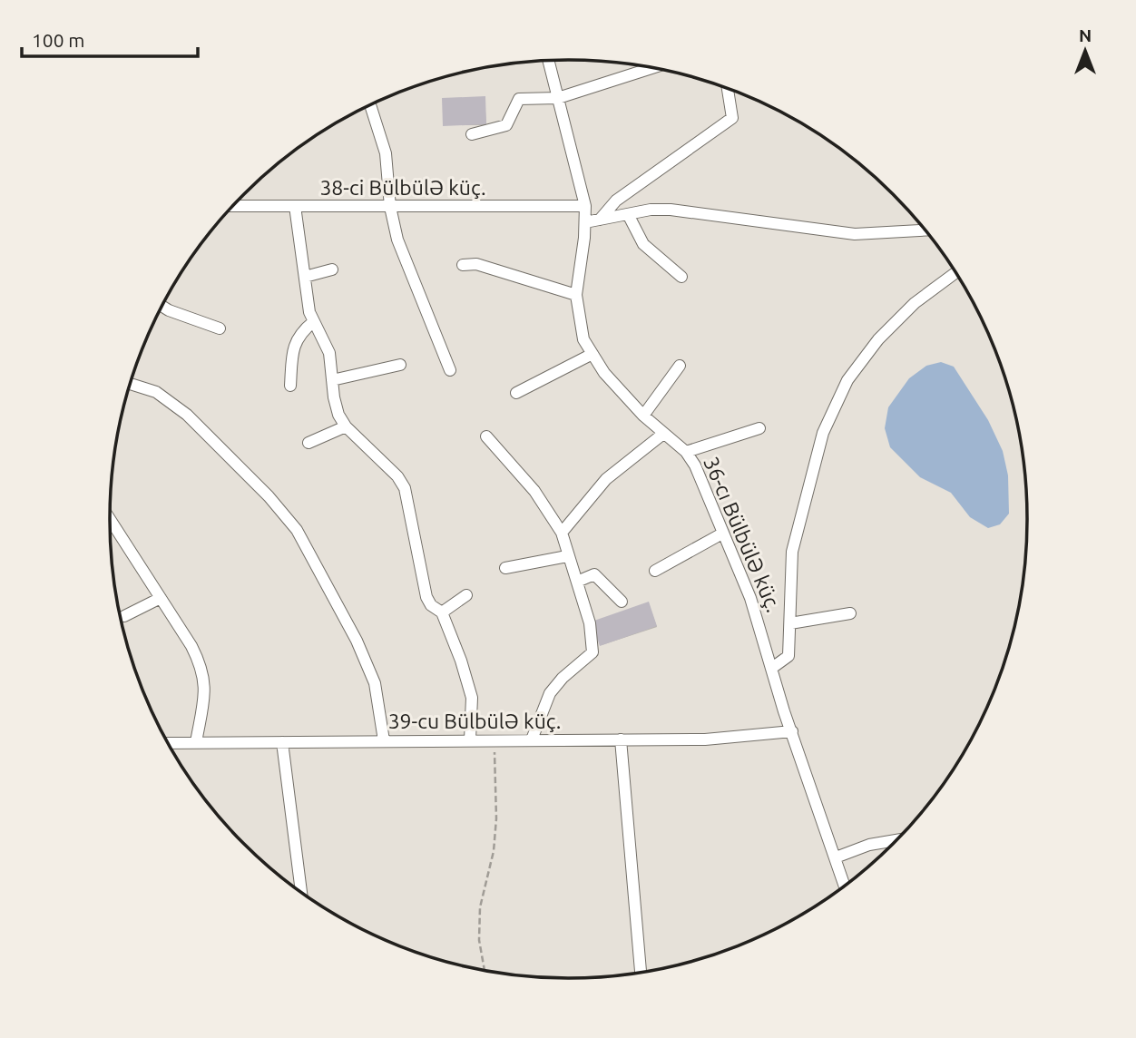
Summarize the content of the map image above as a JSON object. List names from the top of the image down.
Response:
{
  "streets": {
    "street": ["38-ci Bülbülə küç.", "36-cı Bülbülə küç.", "39-cu Bülbülə küç."]
  },
  "crossings": [
    ["38-ci Bülbülə küç.", "36-cı Bülbülə küç."],
    ["36-cı Bülbülə küç.", "39-cu Bülbülə küç."]
  ],
  "scale_bar": "100 m",
  "north": "top"
}
